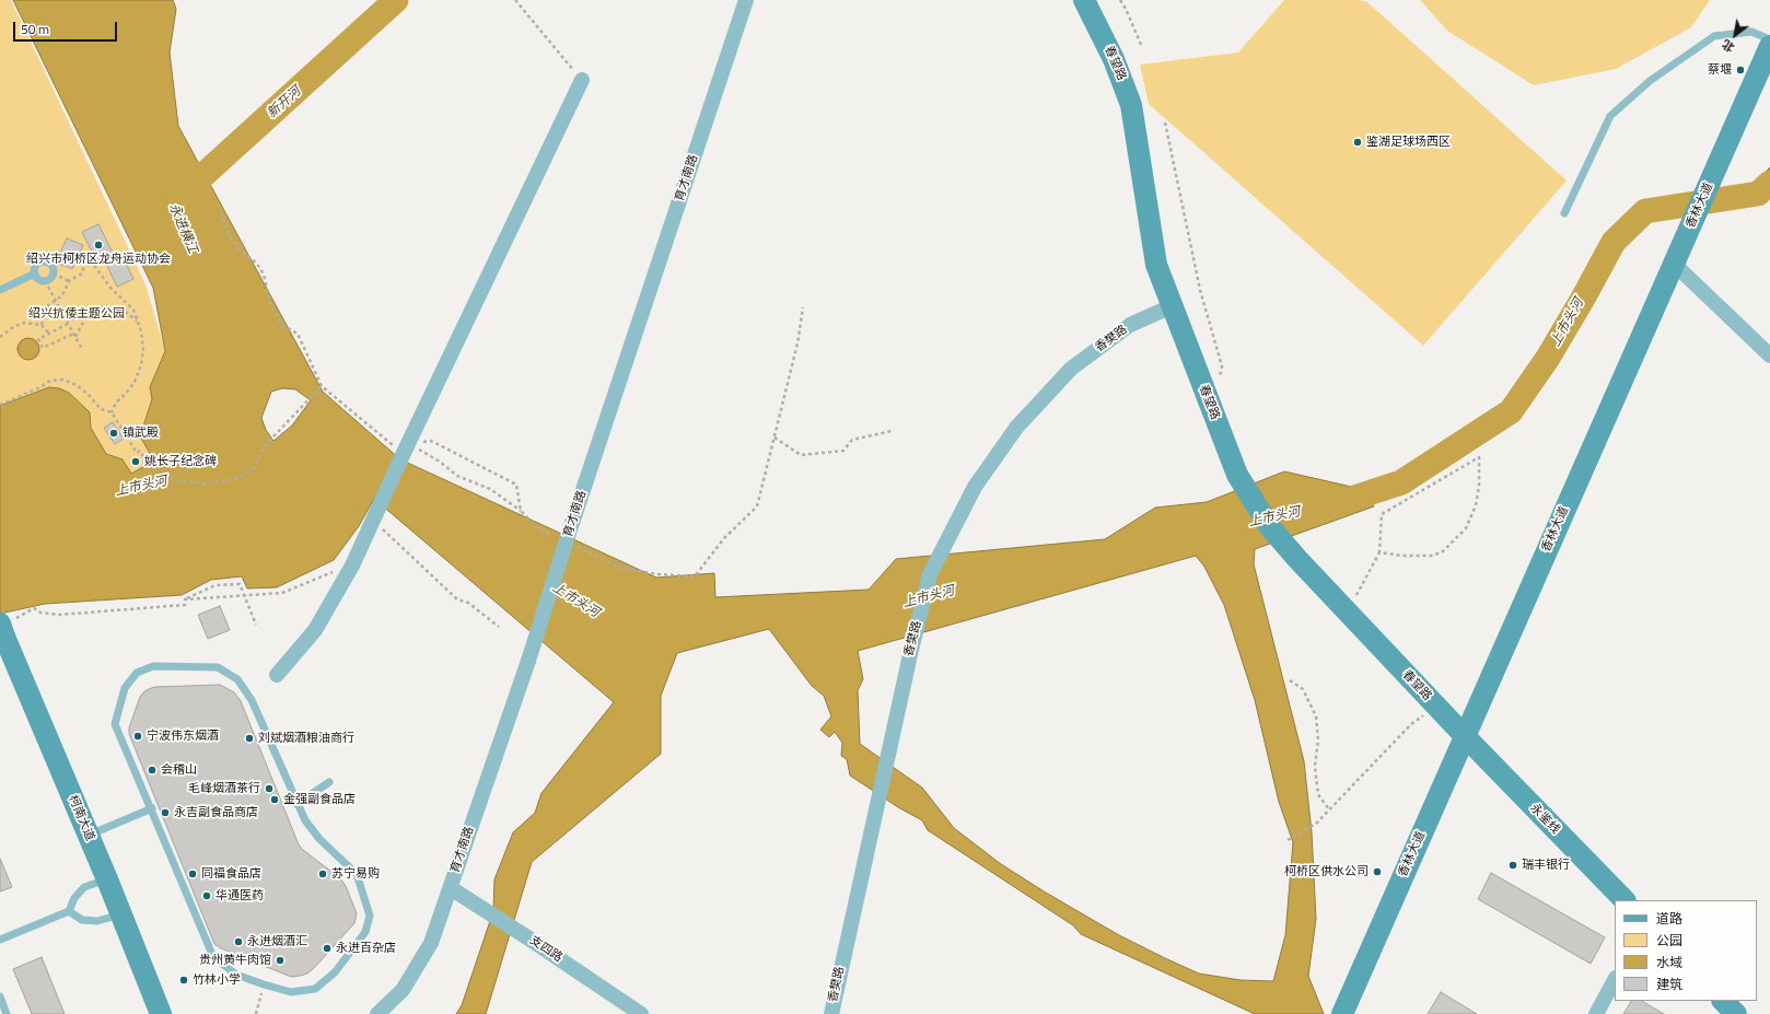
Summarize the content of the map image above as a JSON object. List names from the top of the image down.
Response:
{
  "streets": {
    "street": [
      "春望路",
      "育才南路",
      "香林大道",
      "香樊路",
      "柯南大道",
      "永鉴线",
      "支四路"
    ]
  },
  "crossings": [
    ["春望路", "香林大道"],
    ["春望路", "香樊路"],
    ["春望路", "永鉴线"],
    ["育才南路", "支四路"],
    ["香林大道", "永鉴线"]
  ],
  "water": ["新开河", "永进横江", "上市头河"],
  "parks": ["绍兴抗倭主题公园"],
  "places": [
    "蔡堰",
    "鉴湖足球场西区",
    "绍兴市柯桥区龙舟运动协会",
    "镇武殿",
    "姚长子纪念碑",
    "宁波伟东烟酒",
    "刘斌烟酒粮油商行",
    "会稽山",
    "毛峰烟酒茶行",
    "金强副食品店",
    "永吉副食品商店",
    "瑞丰银行",
    "柯桥区供水公司",
    "同福食品店",
    "苏宁易购",
    "华通医药",
    "永进烟酒汇",
    "永进百杂店",
    "贵州黄牛肉馆",
    "竹林小学"
  ],
  "legend": [
    "道路",
    "公园",
    "水域",
    "建筑"
  ],
  "scale_bar": "50 m",
  "north": "bottom left"
}
